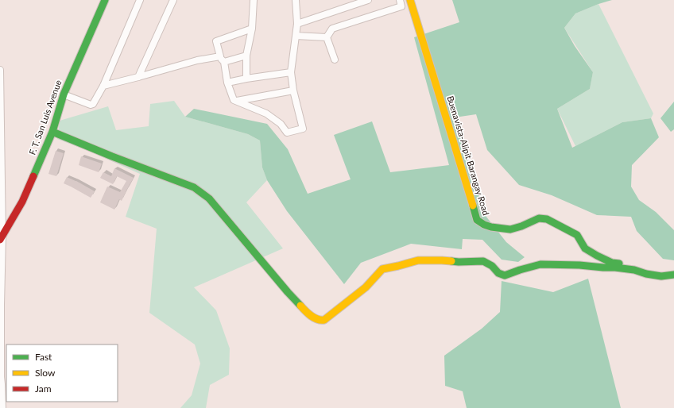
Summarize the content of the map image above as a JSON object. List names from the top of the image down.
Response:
{
  "streets": {
    "street": ["F. T. San Luis Avenue", "Buenavista-Alipit Barangay Road"]
  },
  "legend": ["Fast", "Slow", "Jam"]
}
